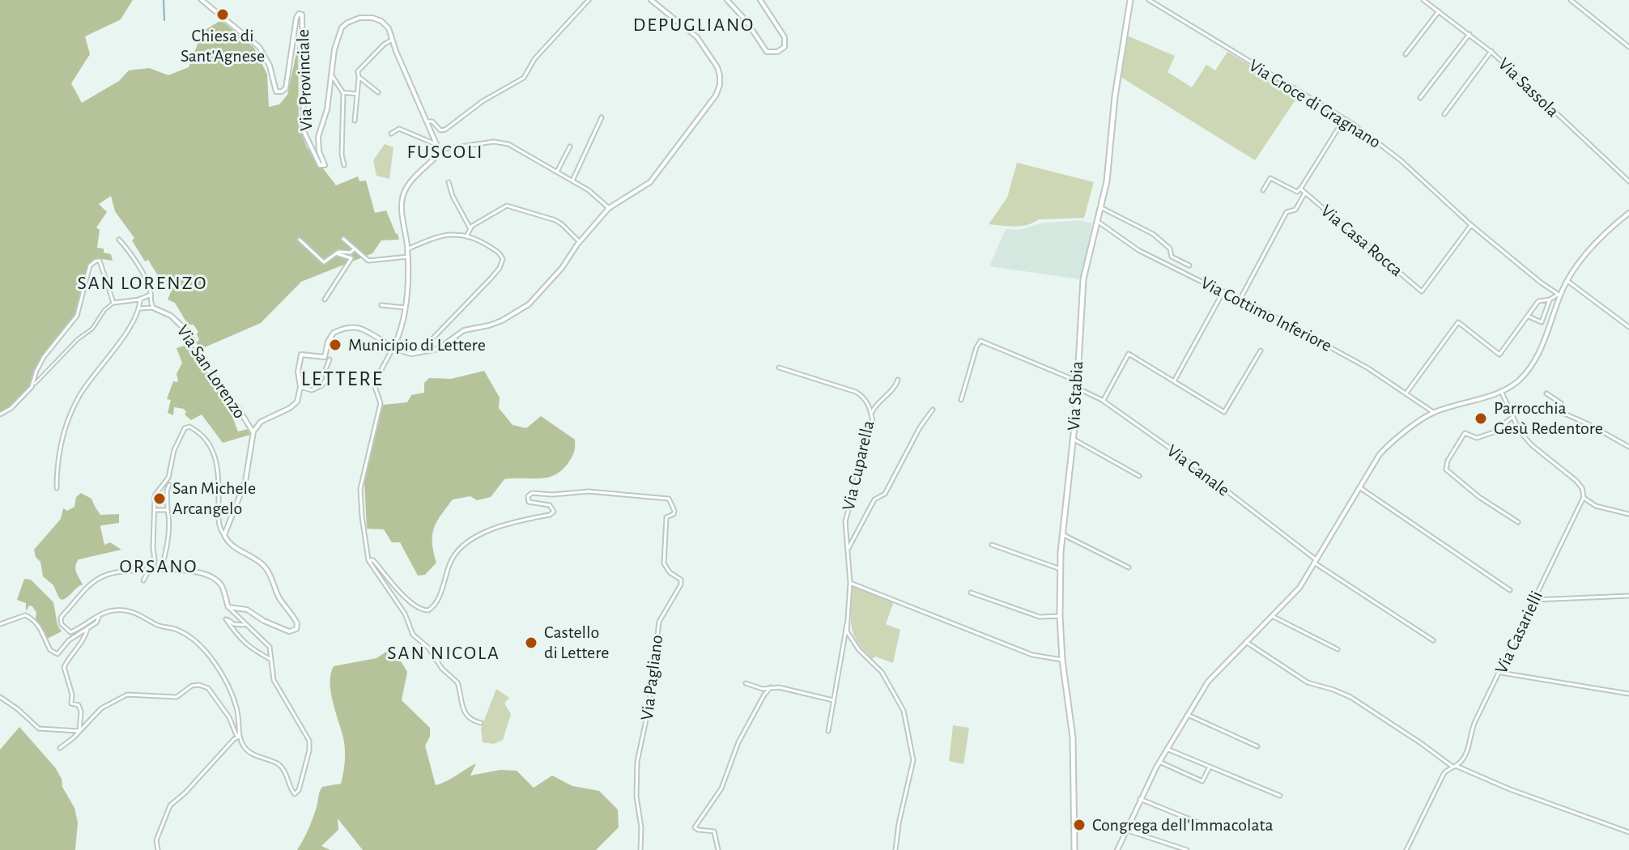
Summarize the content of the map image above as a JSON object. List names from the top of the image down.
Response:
{
  "streets": {
    "main road": ["Via Stabia"],
    "street": [
      "Via Provinciale",
      "Via Sassola",
      "Via Croce di Gragnano",
      "Via Casa Rocca",
      "Via Cottimo Inferiore",
      "Via San Lorenzo",
      "Via Cuparella",
      "Via Canale",
      "Via Casarielli",
      "Via Pagliano"
    ]
  },
  "crossings": [
    ["Via Croce di Gragnano", "Via Casa Rocca"],
    ["Via Cottimo Inferiore", "Via Stabia"],
    ["Via Stabia", "Via Canale"]
  ],
  "districts": [
    "DEPUGLIANO",
    "FUSCOLI",
    "SAN LORENZO",
    "LETTERE",
    "ORSANO",
    "SAN NICOLA"
  ],
  "places": [
    "Chiesa di Sant'Agnese",
    "Municipio di Lettere",
    "Parrocchia Gesù Redentore",
    "San Michele Arcangelo",
    "Castello di Lettere",
    "Congrega dell'Immacolata"
  ]
}
